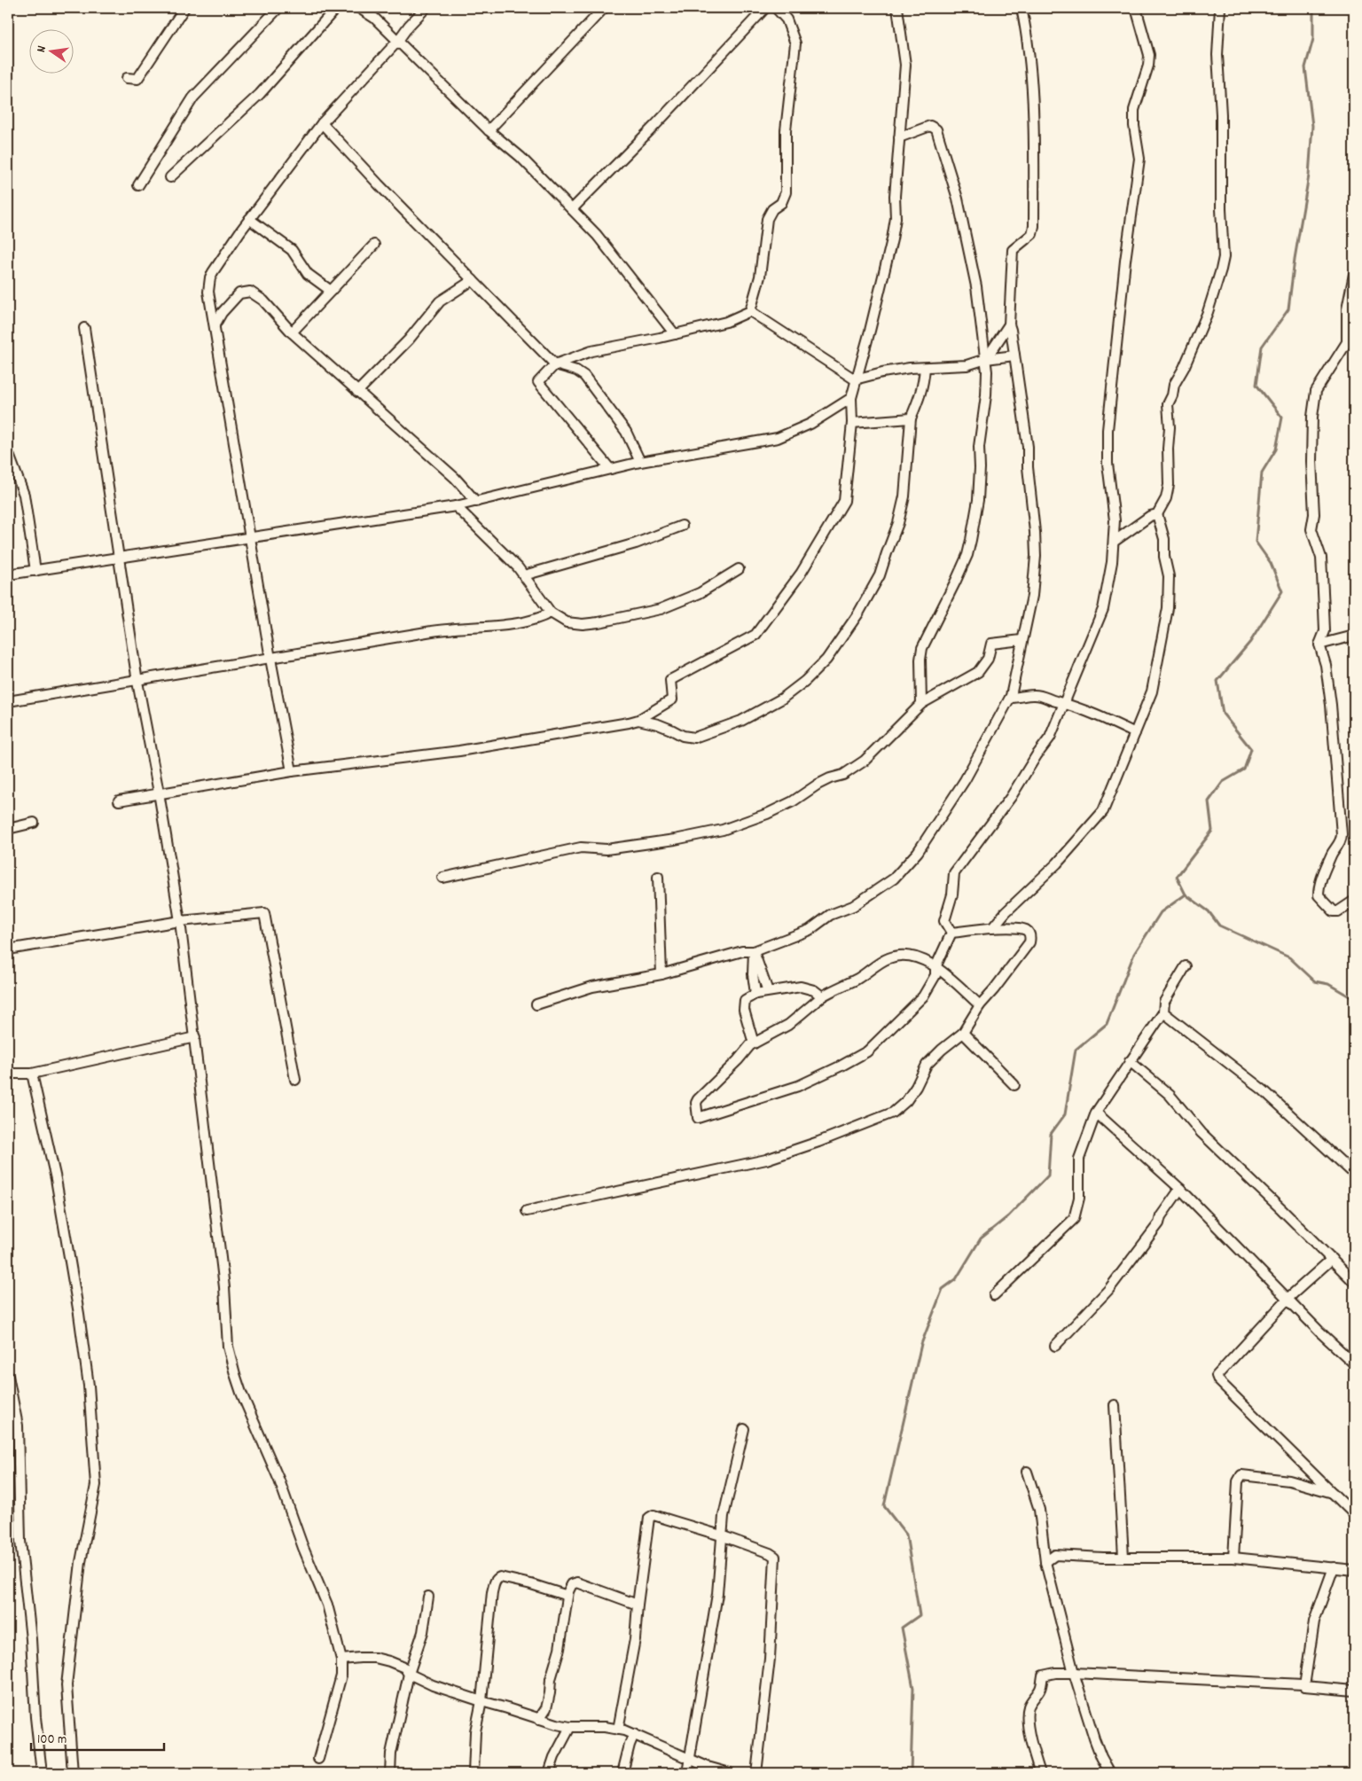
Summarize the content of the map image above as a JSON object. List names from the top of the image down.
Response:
{
  "scale_bar": "100 m",
  "north": "left"
}
